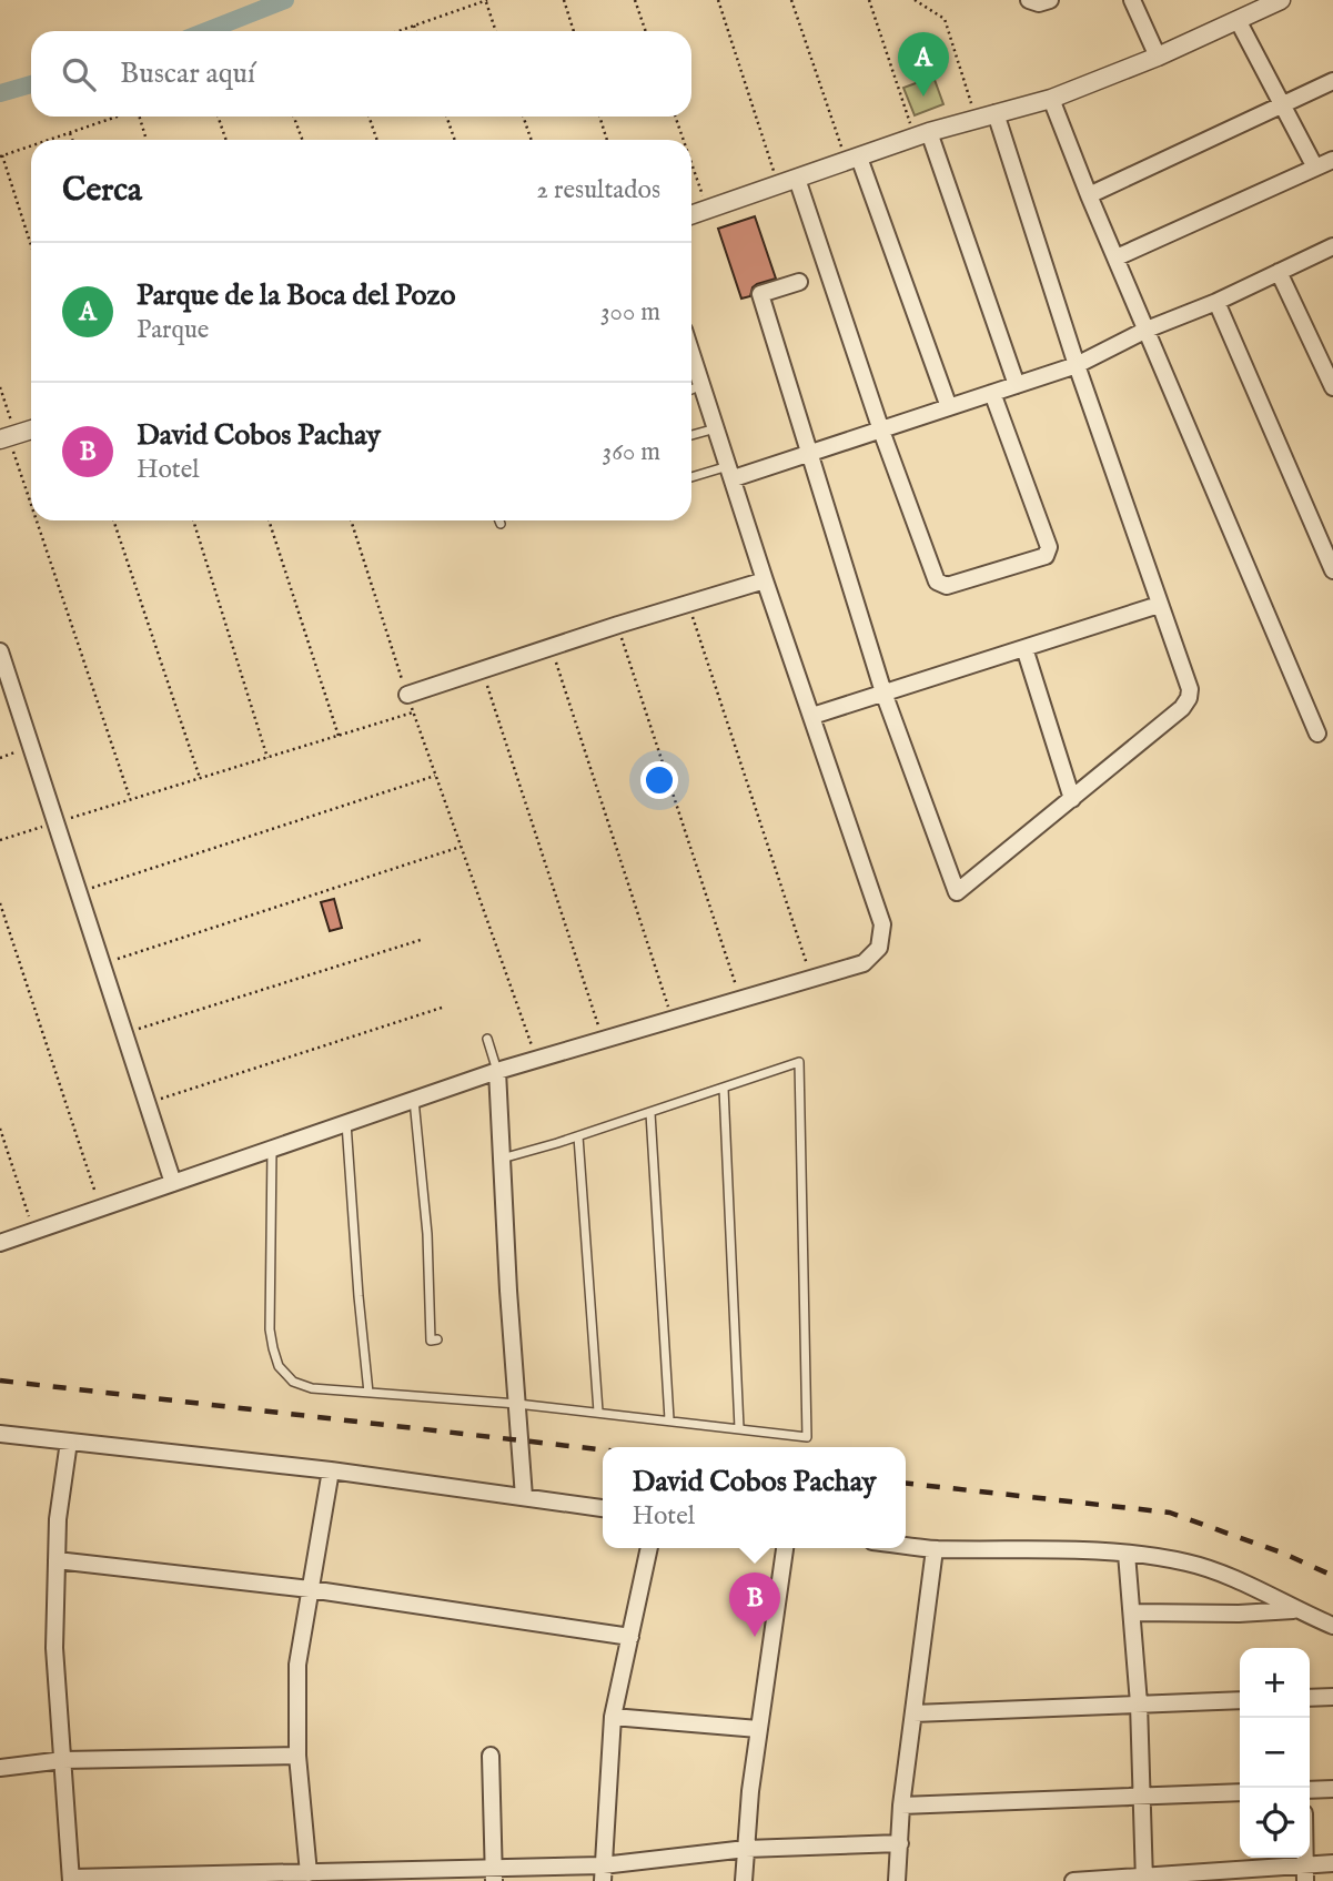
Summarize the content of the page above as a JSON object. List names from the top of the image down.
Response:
{
  "page": {
    "search": "Buscar aquí",
    "pins": ["A", "B"],
    "heading": ["Cerca", "2 resultados"],
    "list": [
      {
        "mark": "A",
        "name": "Parque de la Boca del Pozo",
        "note": "Parque",
        "value": "300 m"
      },
      {
        "mark": "B",
        "name": "David Cobos Pachay",
        "note": "Hotel",
        "value": "360 m"
      }
    ],
    "popup": ["David Cobos Pachay", "Hotel"],
    "map_buttons": ["+", "−"]
  }
}
